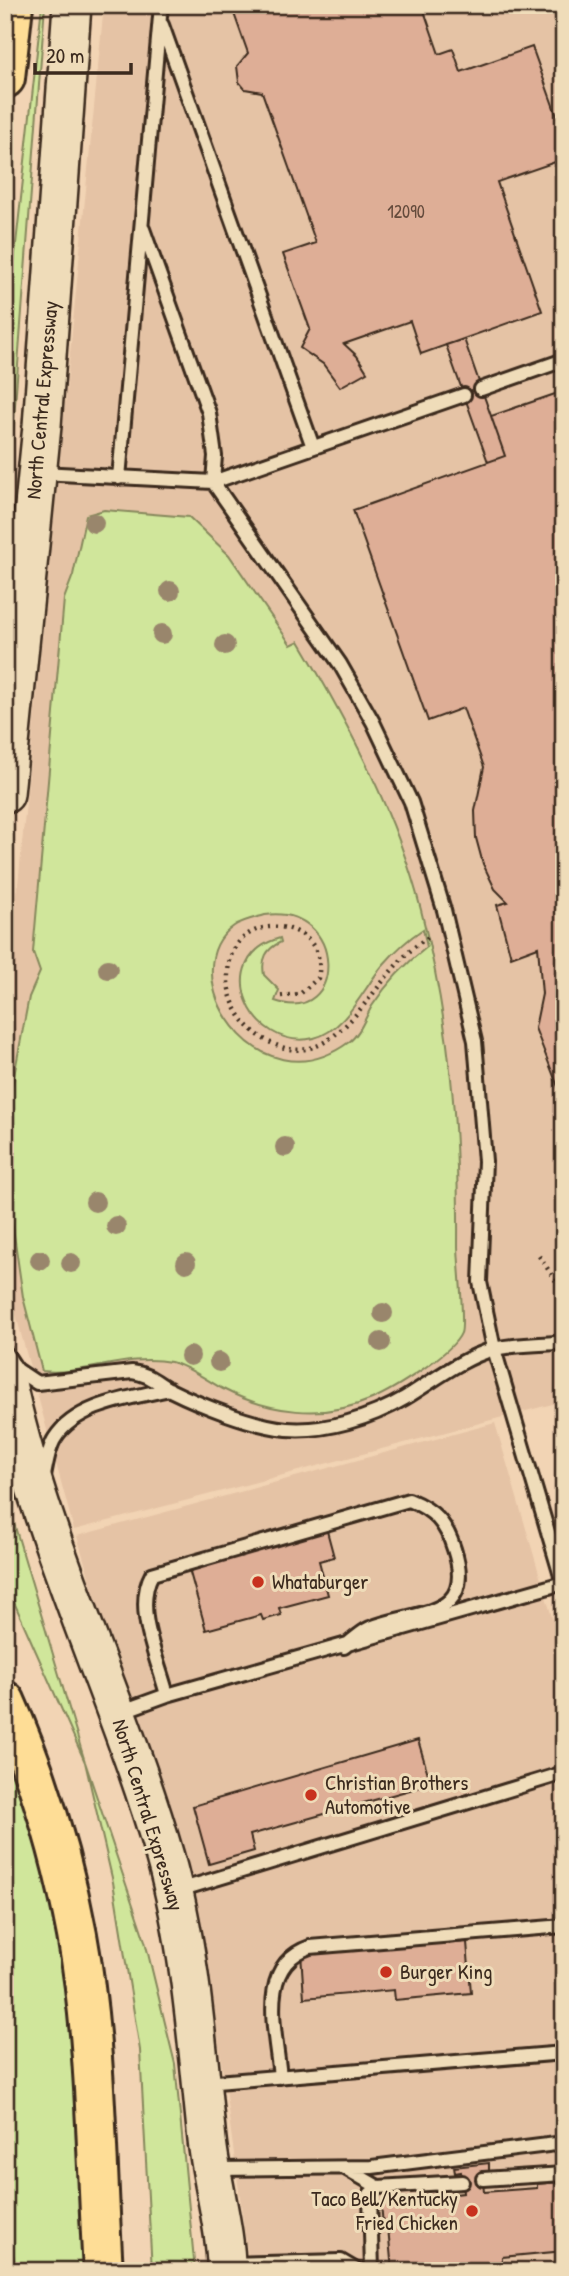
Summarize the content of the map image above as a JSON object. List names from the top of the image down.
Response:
{
  "streets": {
    "main road": ["North Central Expressway"]
  },
  "places": [
    "Whataburger",
    "Christian Brothers Automotive",
    "Burger King",
    "Taco Bell/Kentucky Fried Chicken"
  ],
  "house_numbers": ["12090"],
  "scale_bar": "20 m"
}
